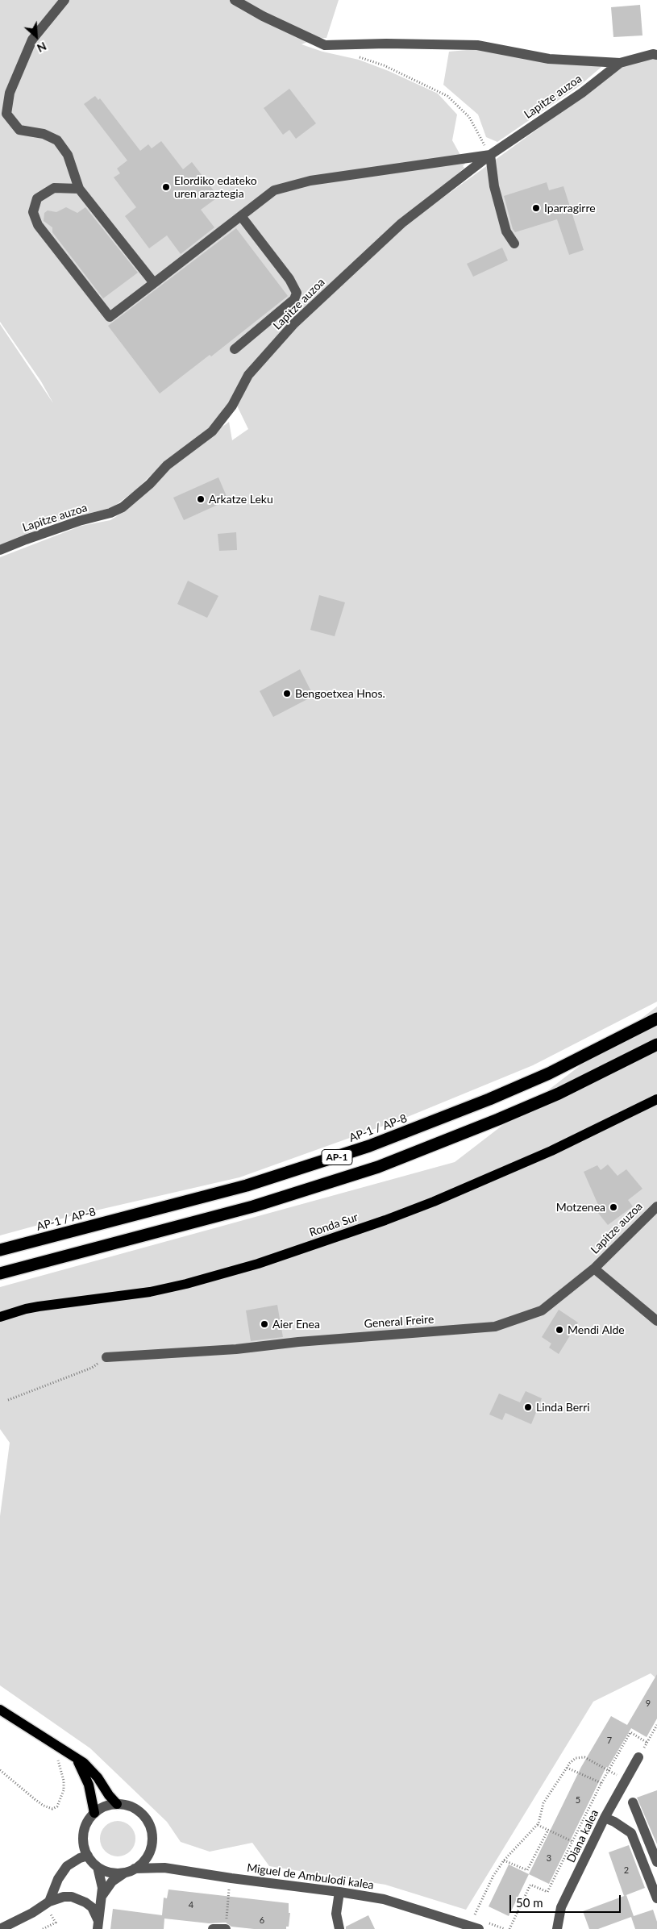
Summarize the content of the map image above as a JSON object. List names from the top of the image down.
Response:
{
  "streets": {
    "highway": ["AP-1 / AP-8", "AP-1"],
    "main road": ["Ronda Sur"],
    "street": [
      "Lapitze auzoa",
      "General Freire",
      "Diana kalea",
      "Miguel de Ambulodi kalea"
    ]
  },
  "crossings": [
    ["Lapitze auzoa", "General Freire"]
  ],
  "places": [
    "Elordiko edateko uren araztegia",
    "Iparragirre",
    "Arkatze Leku",
    "Bengoetxea Hnos.",
    "Motzenea",
    "Aier Enea",
    "Mendi Alde",
    "Linda Berri"
  ],
  "house_numbers": [
    "9",
    "7",
    "5",
    "3",
    "2",
    "4",
    "6"
  ],
  "scale_bar": "50 m",
  "north": "bottom right"
}
